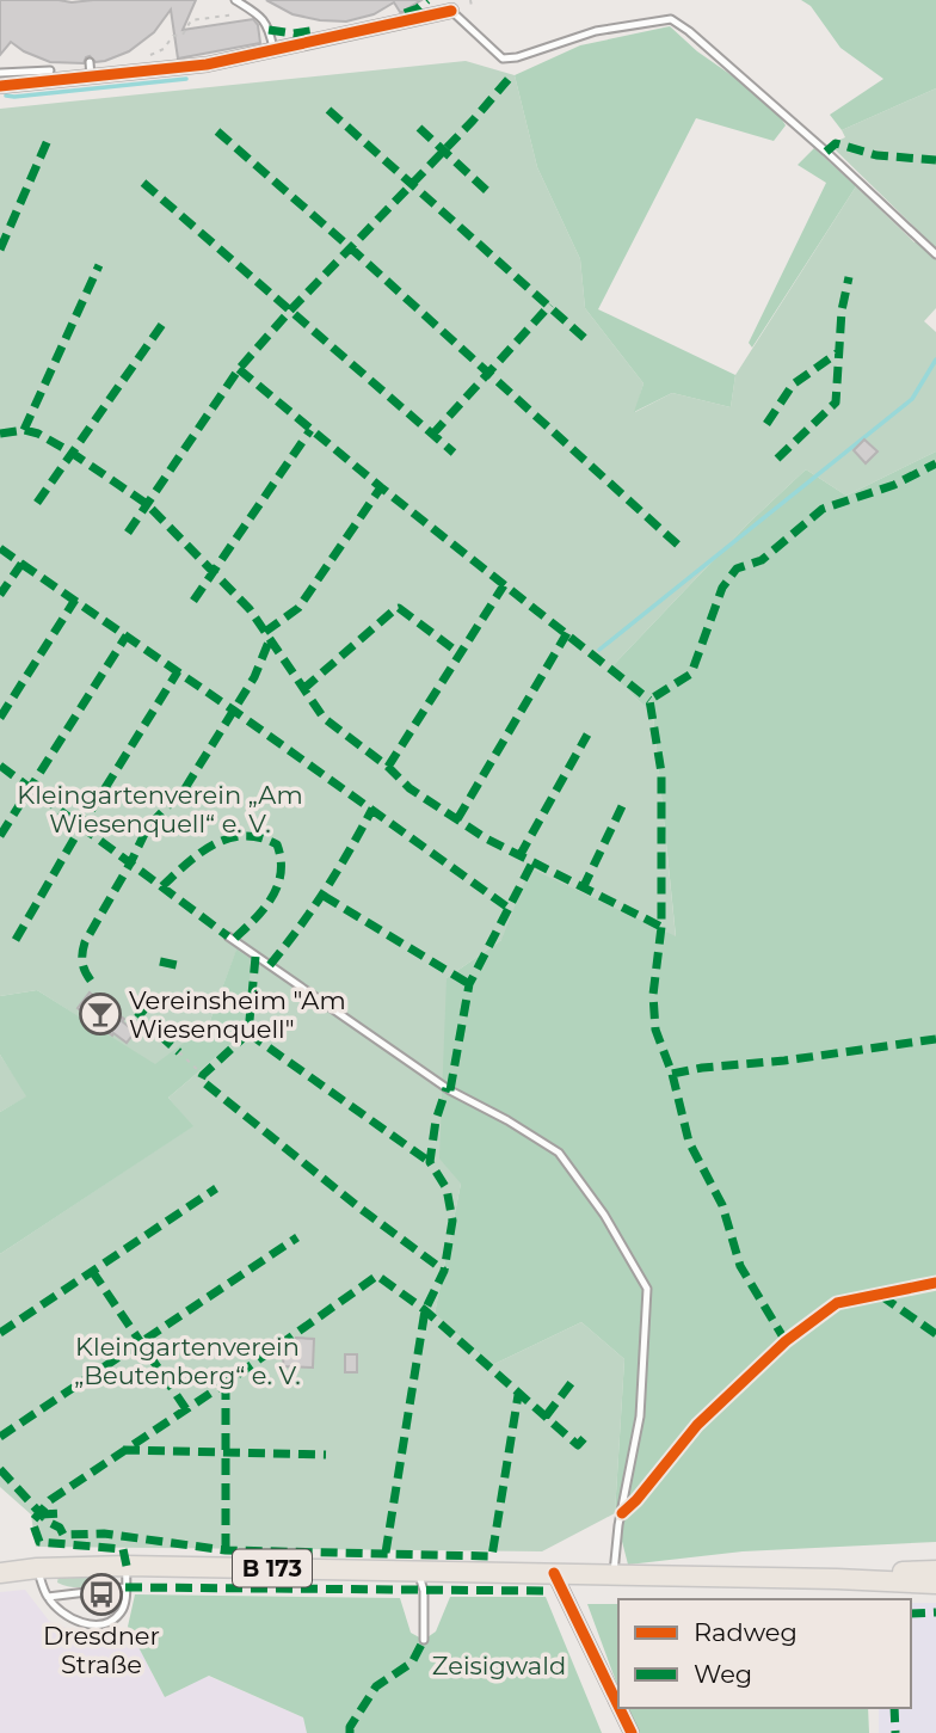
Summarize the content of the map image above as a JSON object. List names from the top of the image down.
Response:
{
  "streets": {
    "main road": ["B 173"]
  },
  "parks": ["Kleingartenverein „Am Wiesenquell“ e. V.", "Kleingartenverein „Beutenberg“ e. V.", "Zeisigwald"],
  "places": {
    "bar": ["Vereinsheim \"Am Wiesenquell\""],
    "bus stop": ["Dresdner Straße"]
  },
  "legend": ["Radweg", "Weg"]
}
